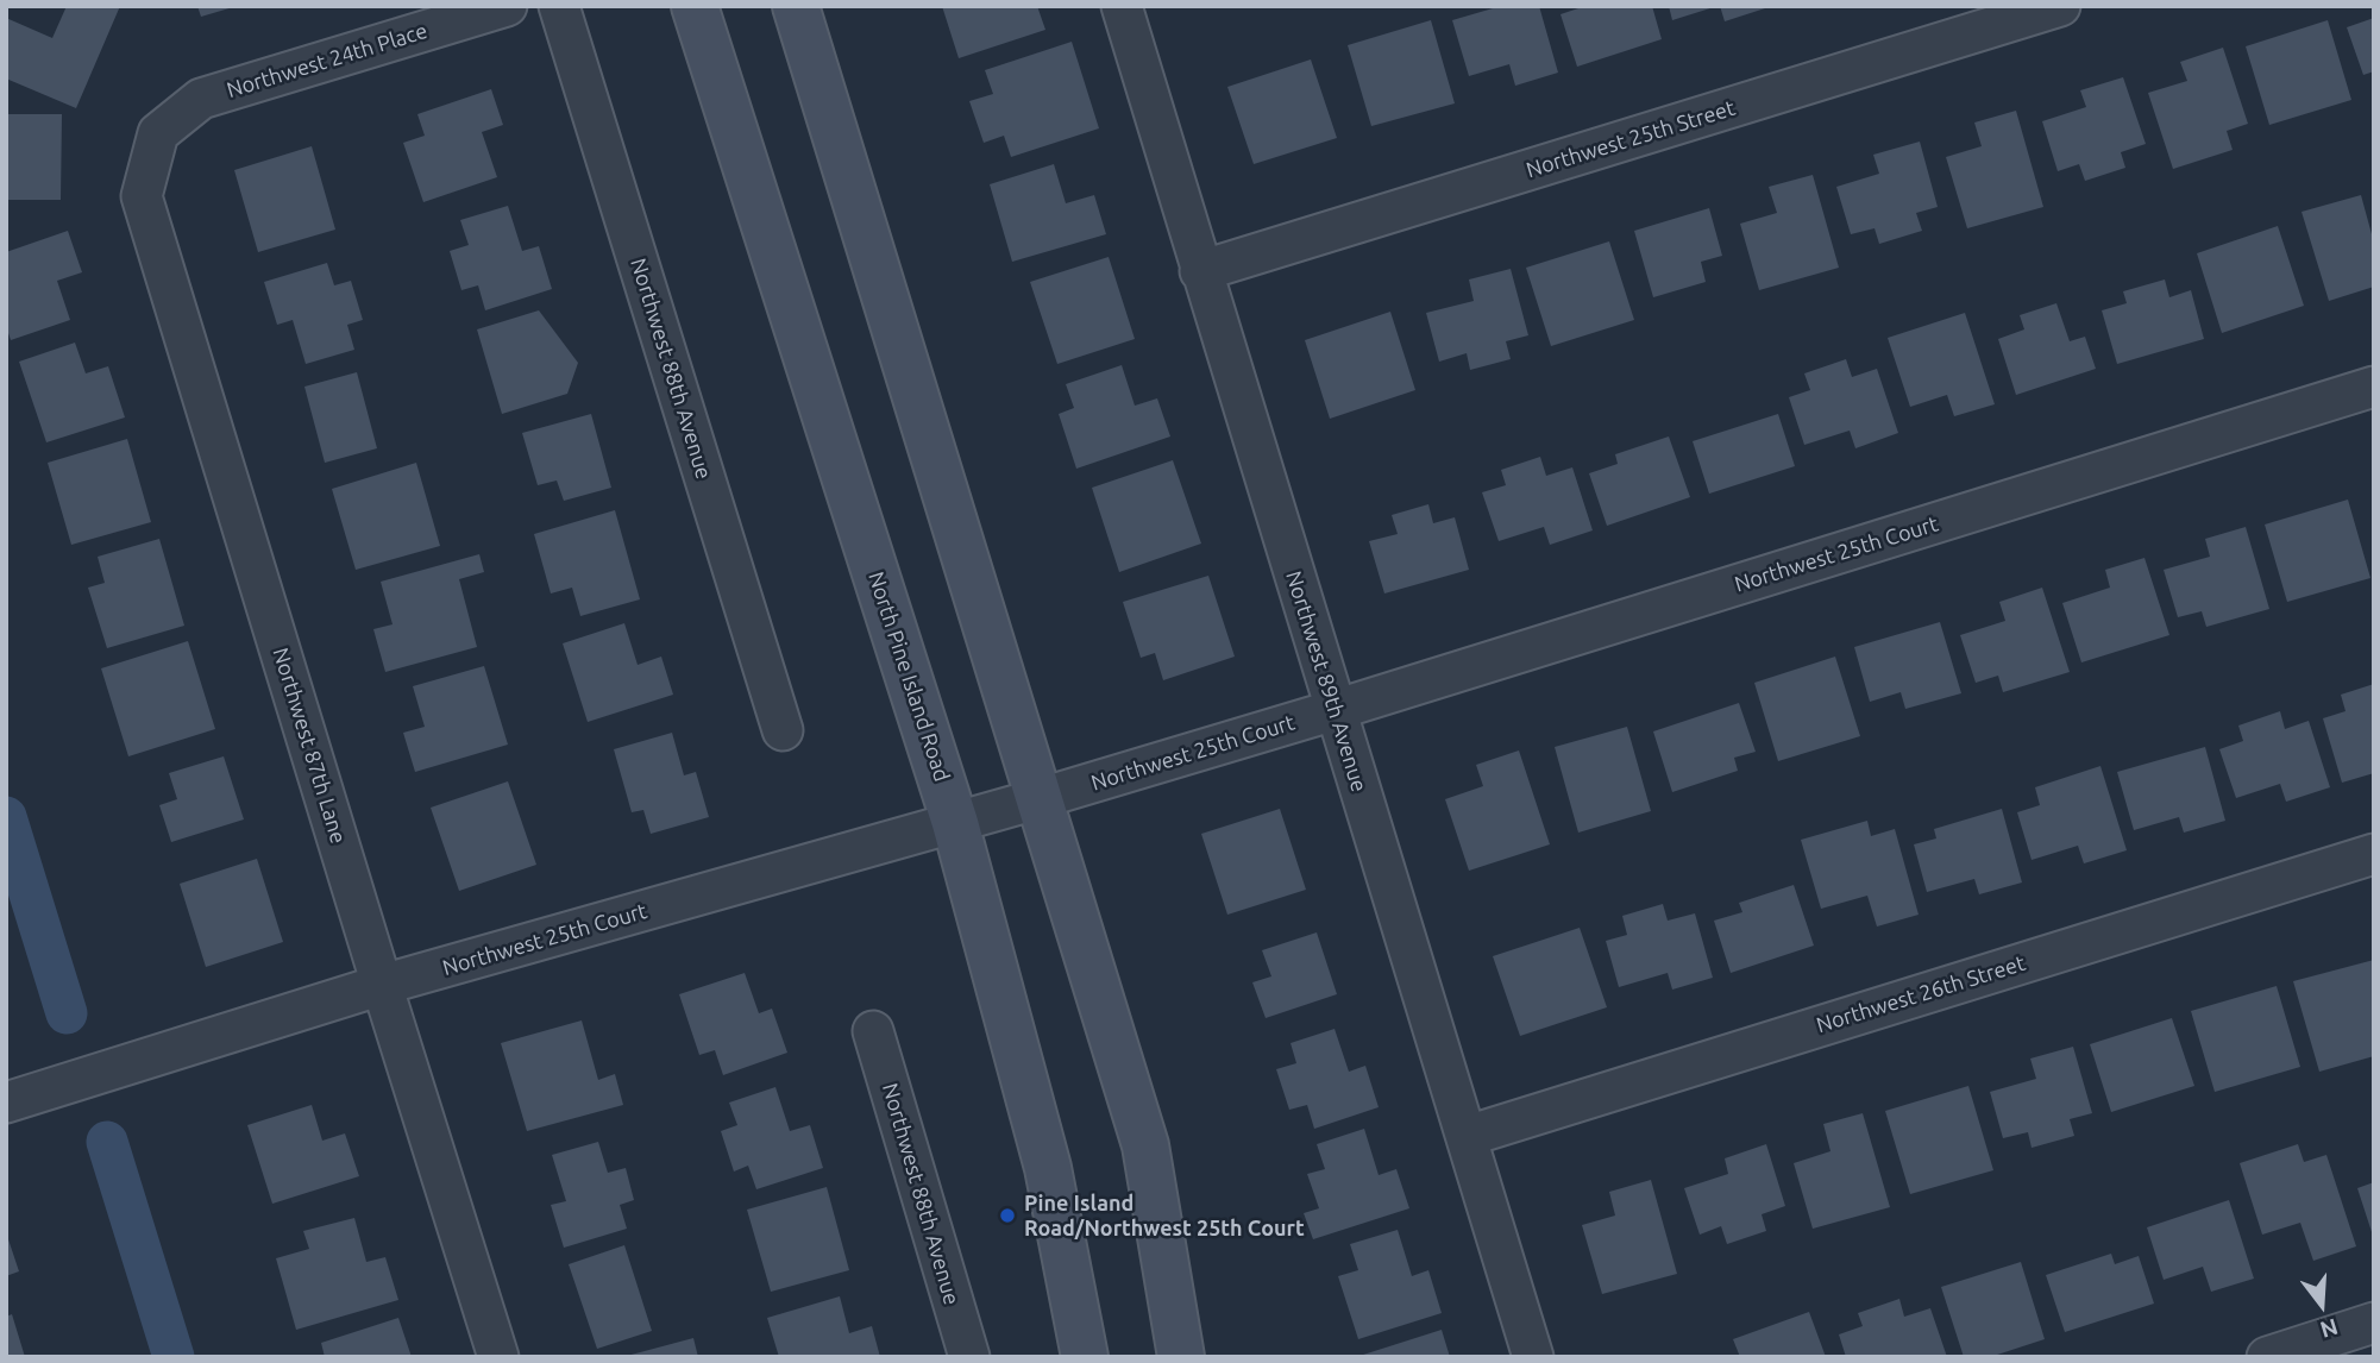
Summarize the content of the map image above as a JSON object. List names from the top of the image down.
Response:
{
  "streets": {
    "main road": ["North Pine Island Road"],
    "street": [
      "Northwest 24th Place",
      "Northwest 25th Street",
      "Northwest 88th Avenue",
      "Northwest 25th Court",
      "Northwest 89th Avenue",
      "Northwest 87th Lane",
      "Northwest 26th Street"
    ]
  },
  "crossings": [
    ["Northwest 24th Place", "Northwest 87th Lane"],
    ["Northwest 25th Street", "Northwest 89th Avenue"],
    ["Northwest 25th Court", "North Pine Island Road"],
    ["Northwest 25th Court", "Northwest 89th Avenue"],
    ["Northwest 25th Court", "Northwest 87th Lane"],
    ["Northwest 89th Avenue", "Northwest 26th Street"]
  ],
  "places": ["Pine Island Road/Northwest 25th Court"],
  "north": "bottom"
}
